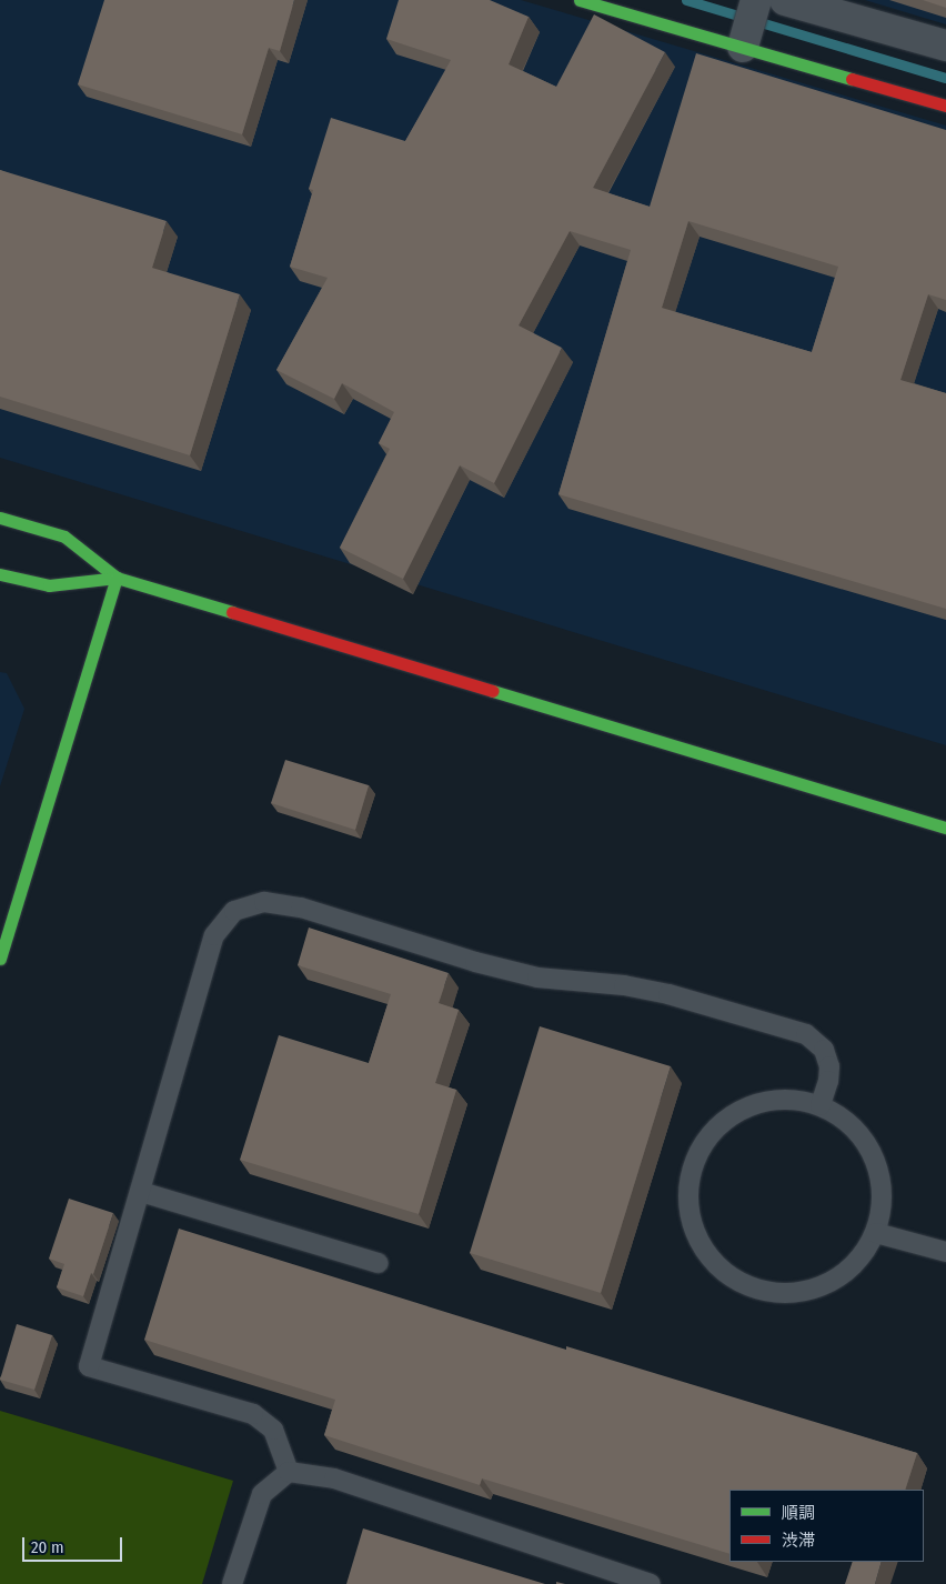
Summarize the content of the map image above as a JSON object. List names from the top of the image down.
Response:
{
  "legend": ["順調", "渋滞"],
  "scale_bar": "20 m"
}
